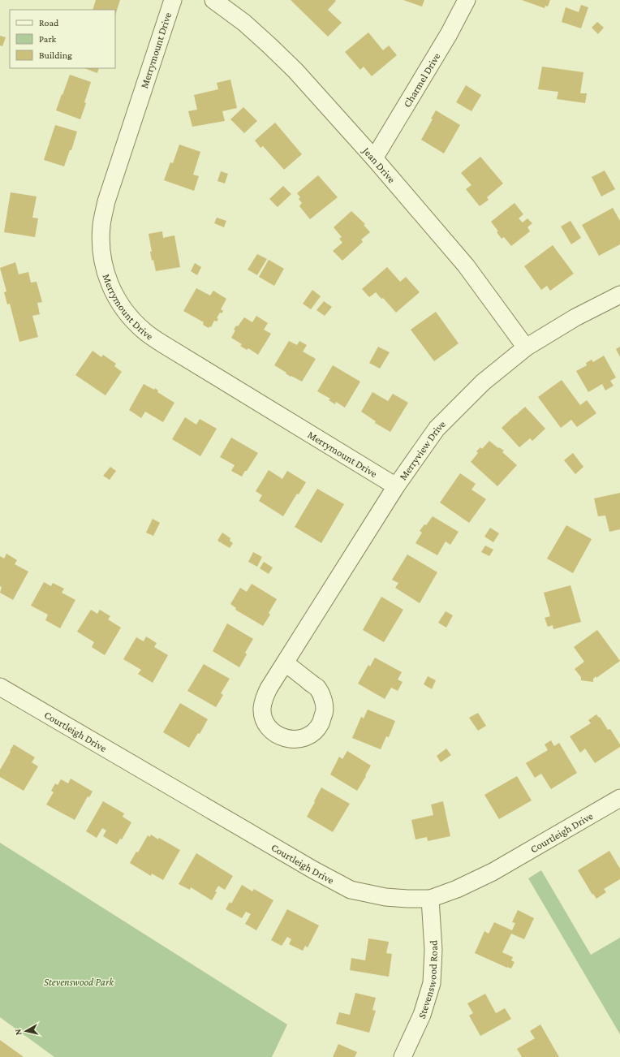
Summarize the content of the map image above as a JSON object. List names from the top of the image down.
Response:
{
  "streets": {
    "street": [
      "Merrymount Drive",
      "Charmel Drive",
      "Jean Drive",
      "Merryview Drive",
      "Courtleigh Drive",
      "Stevenswood Road"
    ]
  },
  "crossings": [
    ["Merrymount Drive", "Merryview Drive"],
    ["Charmel Drive", "Jean Drive"],
    ["Jean Drive", "Merryview Drive"],
    ["Courtleigh Drive", "Stevenswood Road"]
  ],
  "parks": ["Stevenswood Park"],
  "legend": ["Road", "Park", "Building"],
  "north": "left"
}
